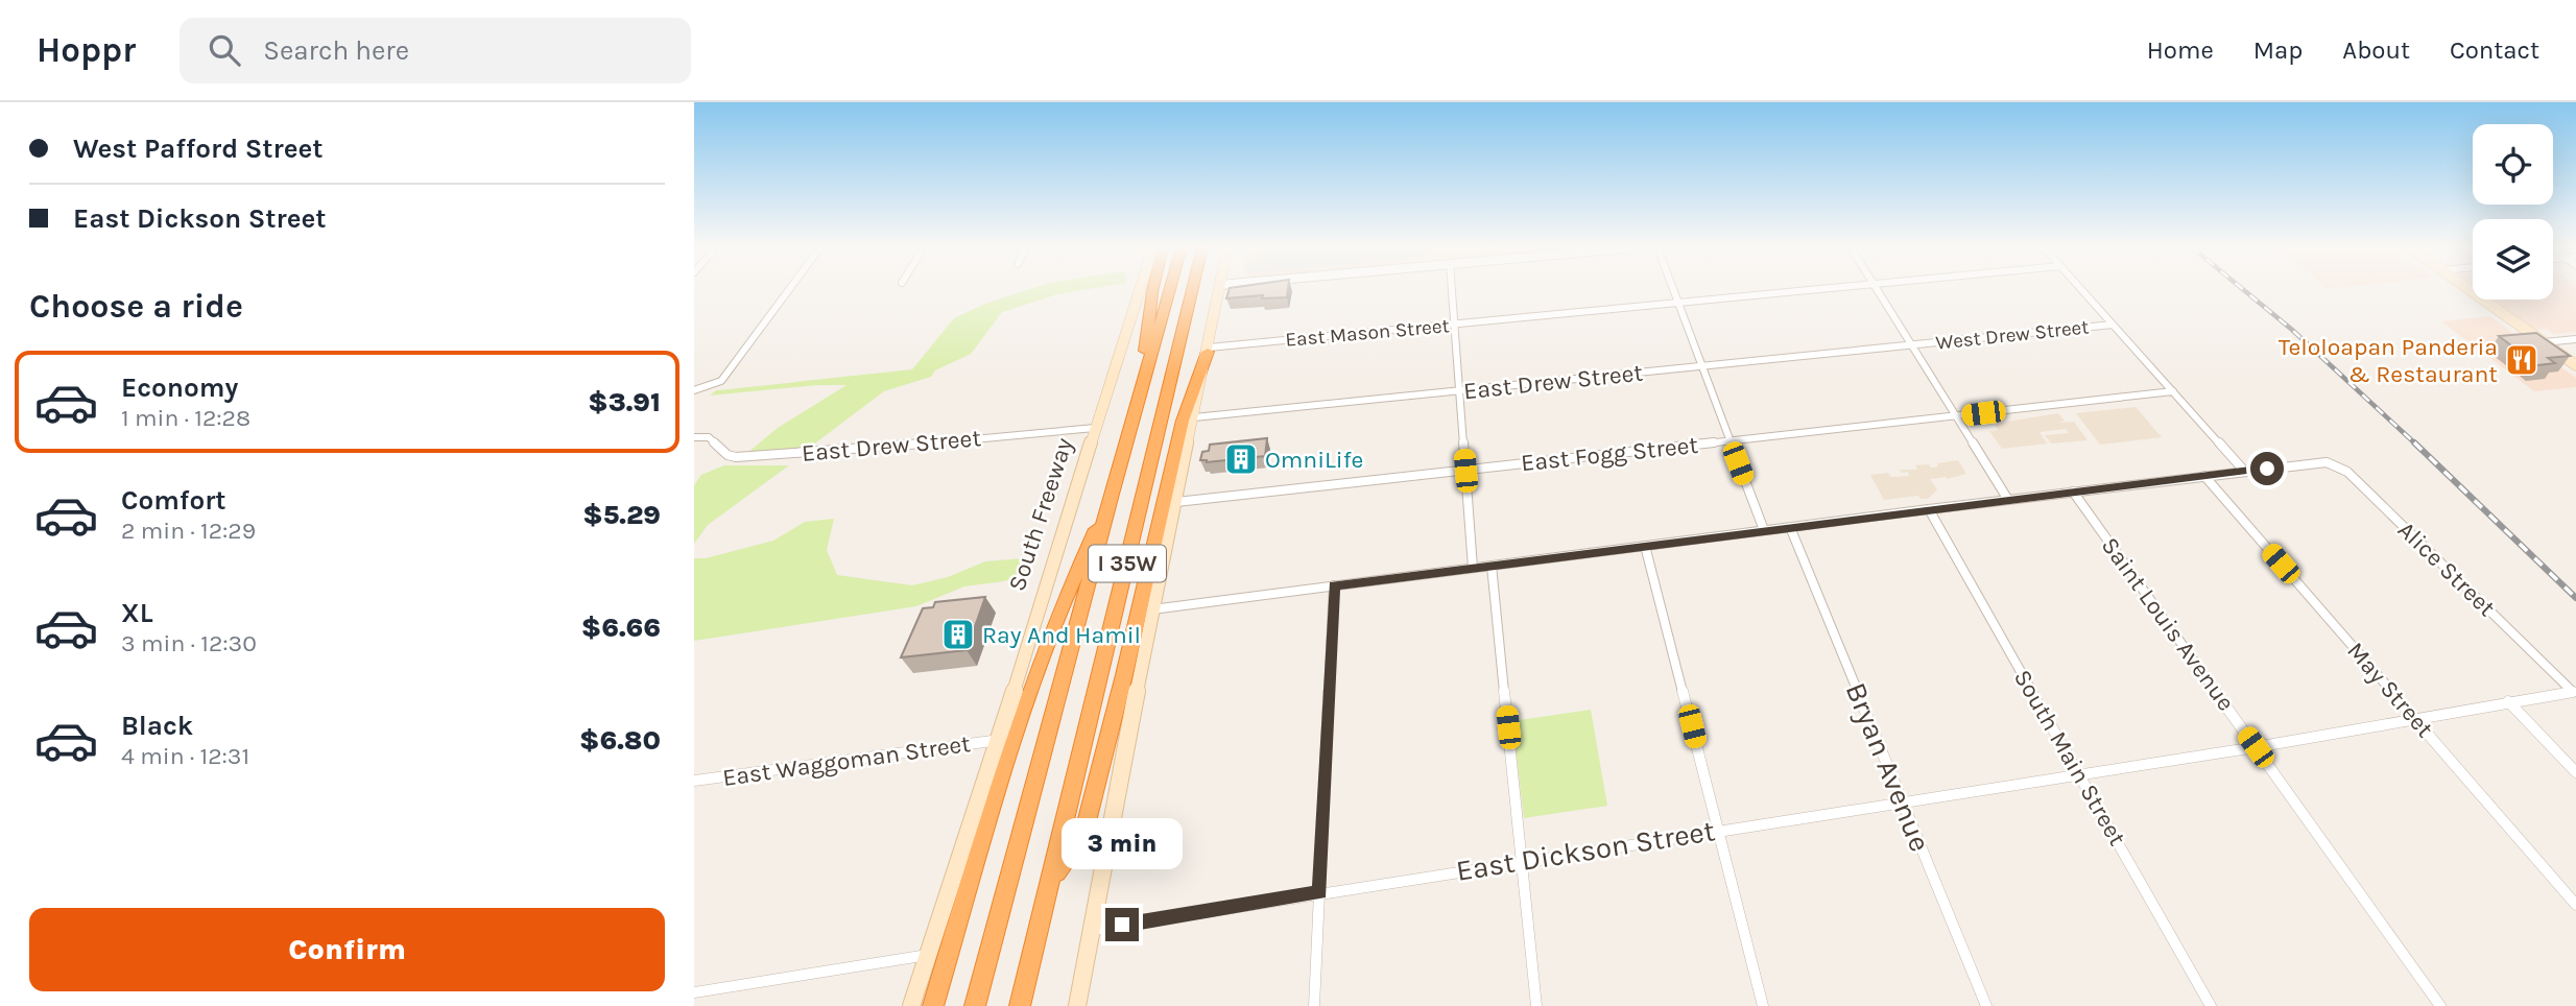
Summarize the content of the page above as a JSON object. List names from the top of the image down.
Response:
{
  "streets": {
    "highway": ["I 35W"],
    "main road": ["South Freeway"],
    "street": [
      "East Mason Street",
      "West Drew Street",
      "East Drew Street",
      "East Fogg Street",
      "Alice Street",
      "Saint Louis Avenue",
      "May Street",
      "South Main Street",
      "East Waggoman Street",
      "Bryan Avenue",
      "East Dickson Street"
    ]
  },
  "crossings": [
    ["West Drew Street", "East Drew Street"],
    ["East Drew Street", "South Freeway"],
    ["South Freeway", "East Waggoman Street"],
    ["Alice Street", "East Dickson Street"],
    ["Saint Louis Avenue", "East Dickson Street"],
    ["May Street", "East Dickson Street"],
    ["South Main Street", "East Dickson Street"],
    ["Bryan Avenue", "East Dickson Street"]
  ],
  "places": {
    "restaurant": ["Teloloapan Panderia & Restaurant"],
    "building": ["OmniLife", "Ray And Hamil"]
  },
  "page": {
    "header": "Hoppr",
    "search": "Search here",
    "nav": [
      "Home",
      "Map",
      "About",
      "Contact"
    ],
    "banner": ["West Pafford Street", "East Dickson Street"],
    "heading": "Choose a ride",
    "list": [
      {
        "name": "Economy",
        "note": "1 min · 12:28",
        "value": "$3.91"
      },
      {
        "name": "Comfort",
        "note": "2 min · 12:29",
        "value": "$5.29"
      },
      {
        "name": "XL",
        "note": "3 min · 12:30",
        "value": "$6.66"
      },
      {
        "name": "Black",
        "note": "4 min · 12:31",
        "value": "$6.80"
      }
    ],
    "bubble": "3 min",
    "buttons": "Confirm"
  }
}
